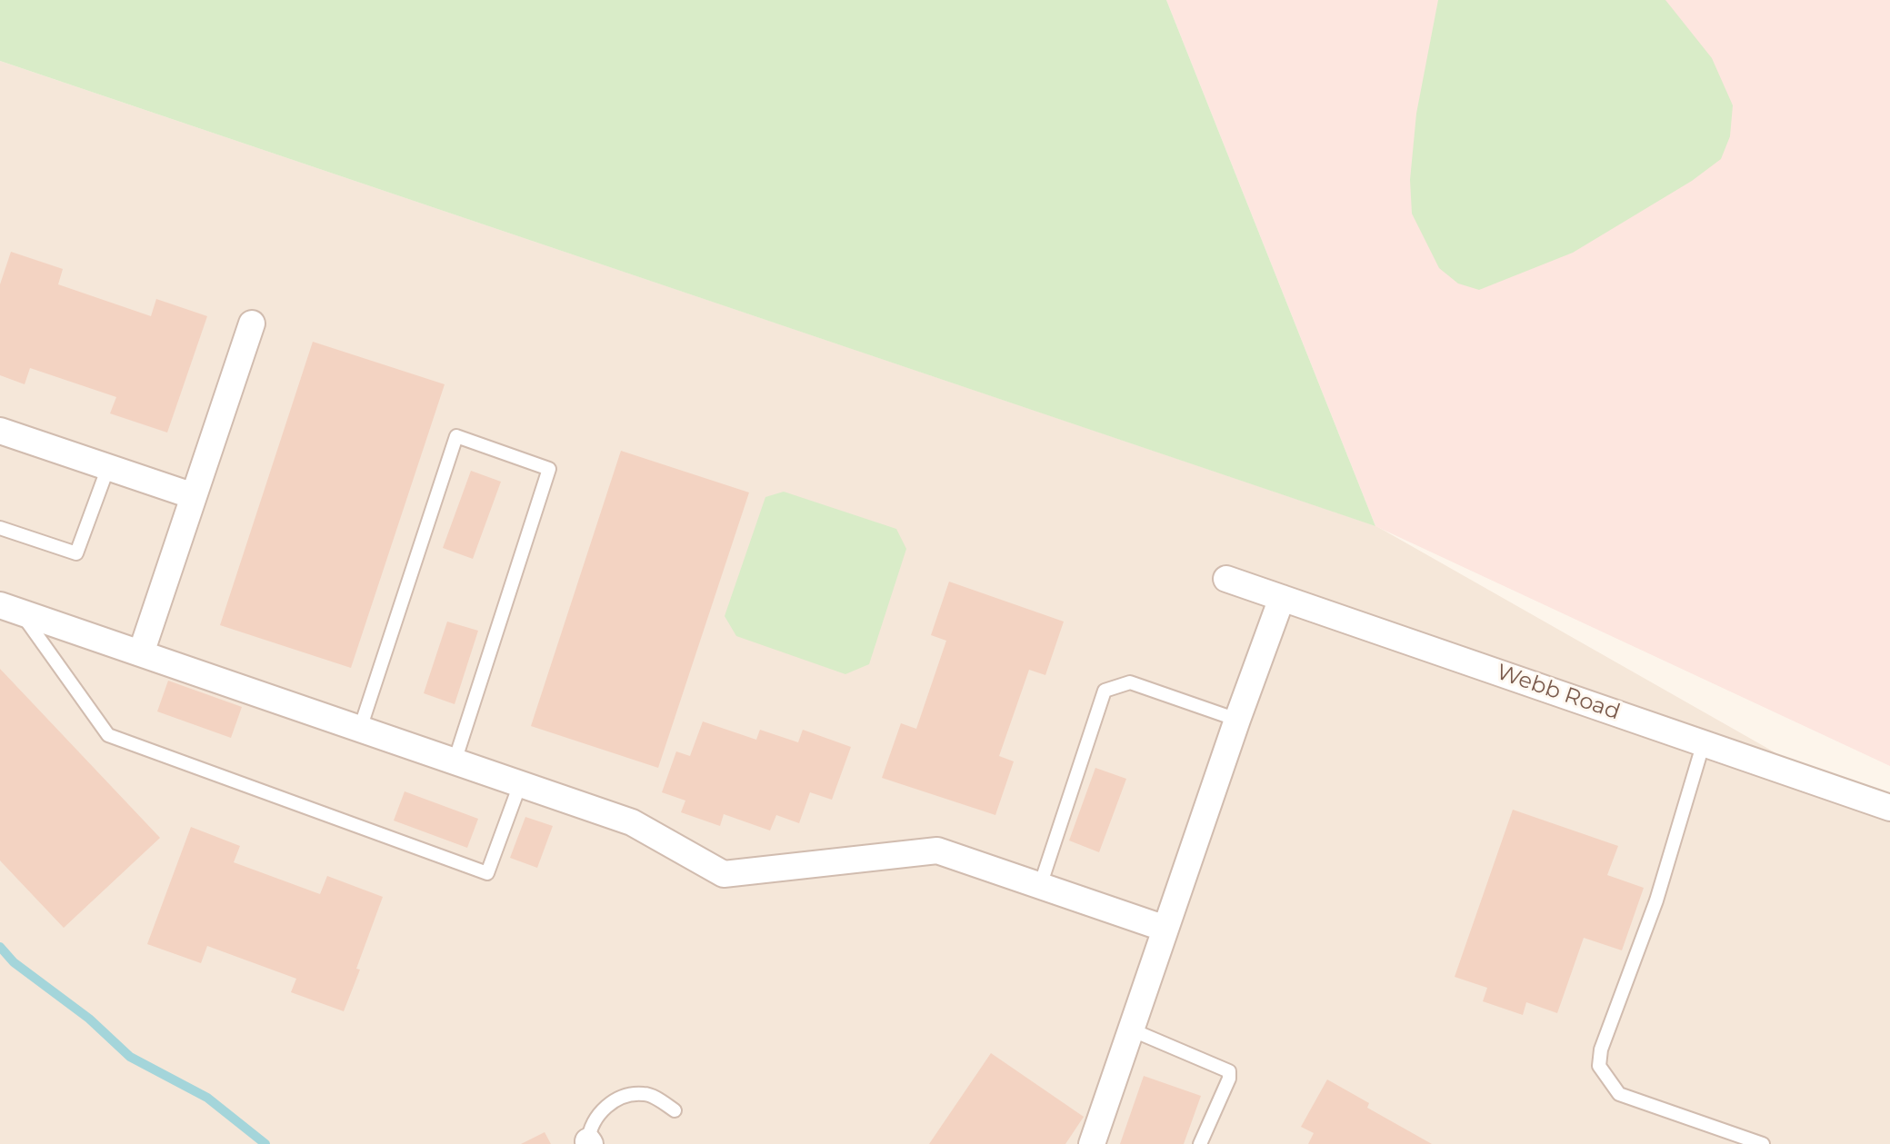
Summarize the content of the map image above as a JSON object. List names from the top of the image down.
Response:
{
  "streets": {
    "street": ["Webb Road"]
  }
}
